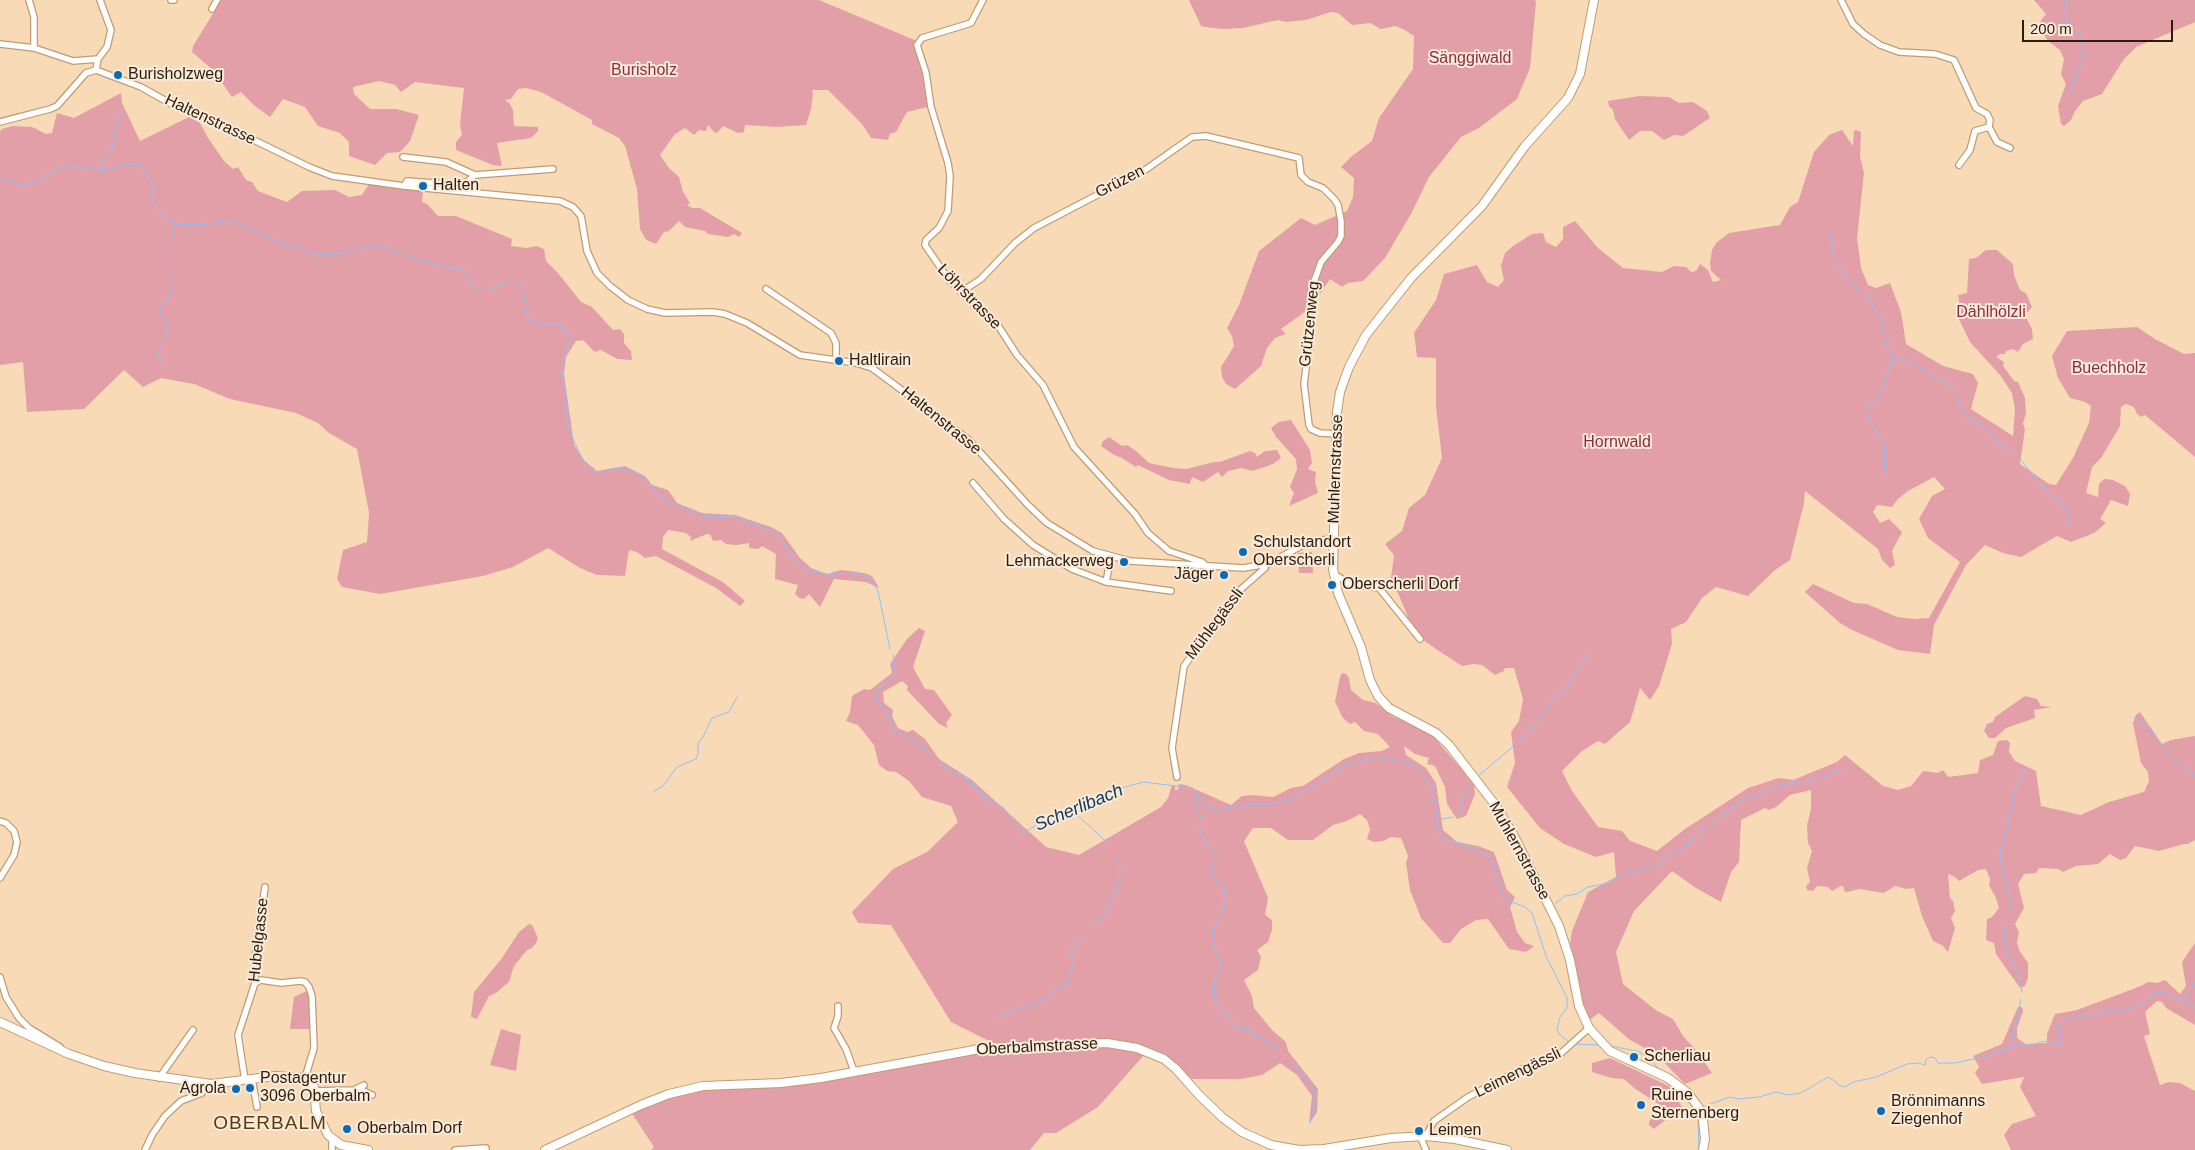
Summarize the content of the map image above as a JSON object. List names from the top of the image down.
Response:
{
  "streets": {
    "street": [
      "Haltenstrasse",
      "Grüzen",
      "Löhrstrasse",
      "Grützenweg",
      "Muhlernstrasse",
      "Mühlegässli",
      "Hubelgasse",
      "Oberbalmstrasse",
      "Leimengässli"
    ]
  },
  "crossings": [
    ["Haltenstrasse", "Löhrstrasse"],
    ["Haltenstrasse", "Muhlernstrasse"],
    ["Haltenstrasse", "Mühlegässli"],
    ["Grüzen", "Löhrstrasse"],
    ["Grüzen", "Grützenweg"],
    ["Grützenweg", "Muhlernstrasse"],
    ["Muhlernstrasse", "Leimengässli"],
    ["Oberbalmstrasse", "Leimengässli"]
  ],
  "districts": ["OBERBALM"],
  "water": ["Scherlibach"],
  "parks": [
    "Sänggiwald",
    "Burisholz",
    "Dählhölzli",
    "Buechholz",
    "Hornwald"
  ],
  "places": [
    "Burisholzweg",
    "Halten",
    "Haltlirain",
    "Schulstandort Oberscherli",
    "Lehmackerweg",
    "Jäger",
    "Oberscherli Dorf",
    "Scherliau",
    "Postagentur 3096 Oberbalm",
    "Agrola",
    "Ruine Sternenberg",
    "Brönnimanns Ziegenhof",
    "Oberbalm Dorf",
    "Leimen"
  ],
  "scale_bar": "200 m"
}
